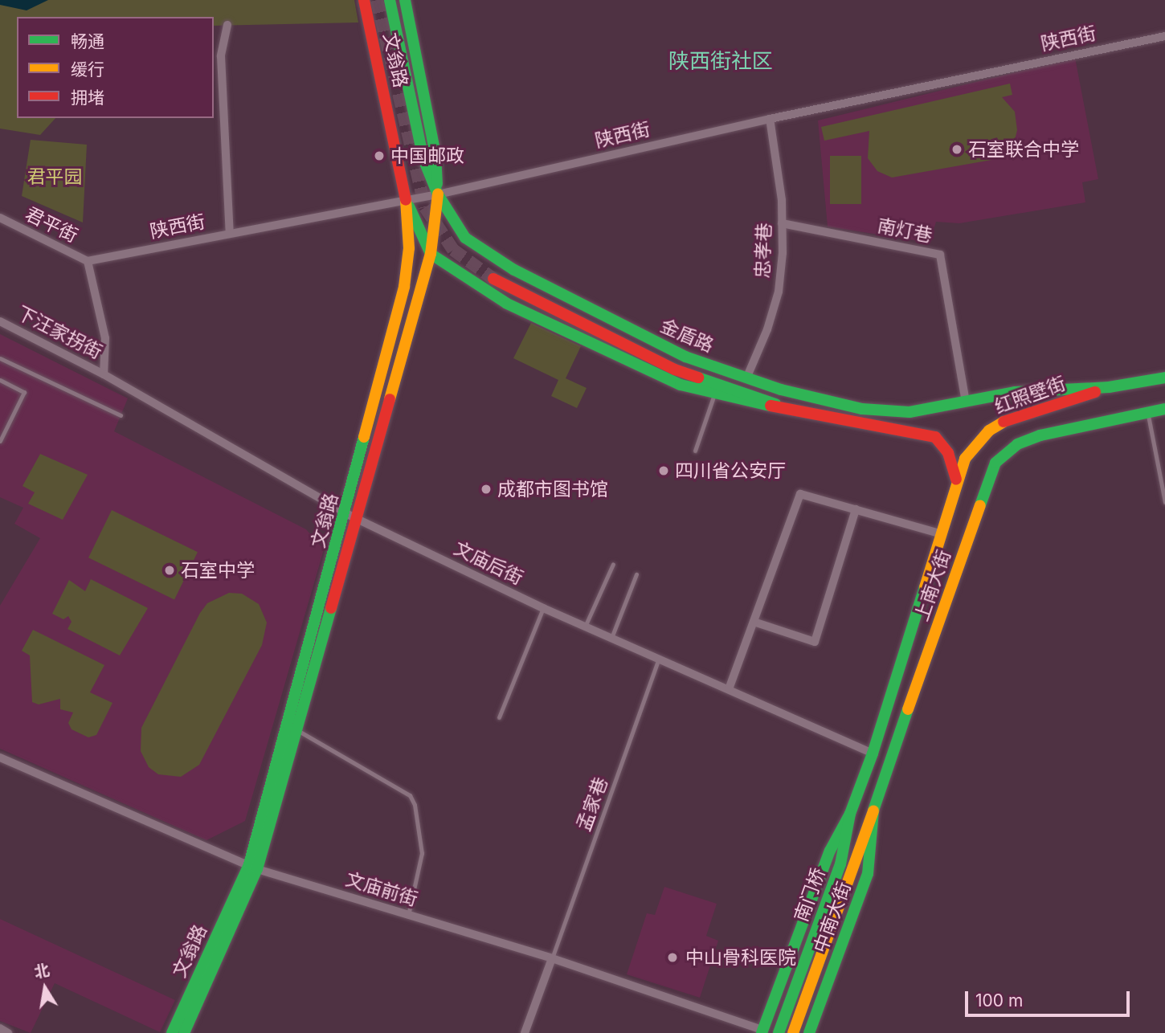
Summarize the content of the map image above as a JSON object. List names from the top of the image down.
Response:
{
  "streets": {
    "main road": [
      "文翁路",
      "金盾路",
      "红照壁街",
      "上南大街",
      "南门桥",
      "中南大街"
    ],
    "street": [
      "陕西街",
      "君平街",
      "南灯巷",
      "忠孝巷",
      "下汪家拐街",
      "文庙后街",
      "文庙前街"
    ],
    "lane": ["孟家巷"]
  },
  "crossings": [
    ["陕西街", "文翁路"],
    ["陕西街", "君平街"],
    ["陕西街", "忠孝巷"],
    ["陕西街", "金盾路"],
    ["文翁路", "金盾路"],
    ["文翁路", "文庙后街"],
    ["文翁路", "文庙前街"],
    ["南灯巷", "忠孝巷"],
    ["南灯巷", "金盾路"],
    ["南灯巷", "红照壁街"],
    ["忠孝巷", "金盾路"],
    ["下汪家拐街", "文庙后街"],
    ["金盾路", "红照壁街"],
    ["金盾路", "上南大街"],
    ["红照壁街", "上南大街"],
    ["文庙后街", "上南大街"],
    ["文庙后街", "孟家巷"],
    ["文庙后街", "中南大街"],
    ["上南大街", "中南大街"],
    ["孟家巷", "文庙前街"],
    ["文庙前街", "中南大街"],
    ["南门桥", "中南大街"]
  ],
  "districts": ["陕西街社区"],
  "parks": ["君平园"],
  "places": [
    "石室联合中学",
    "中国邮政",
    "四川省公安厅",
    "成都市图书馆",
    "石室中学",
    "中山骨科医院"
  ],
  "legend": ["畅通", "缓行", "拥堵"],
  "scale_bar": "100 m",
  "north": "top"
}
